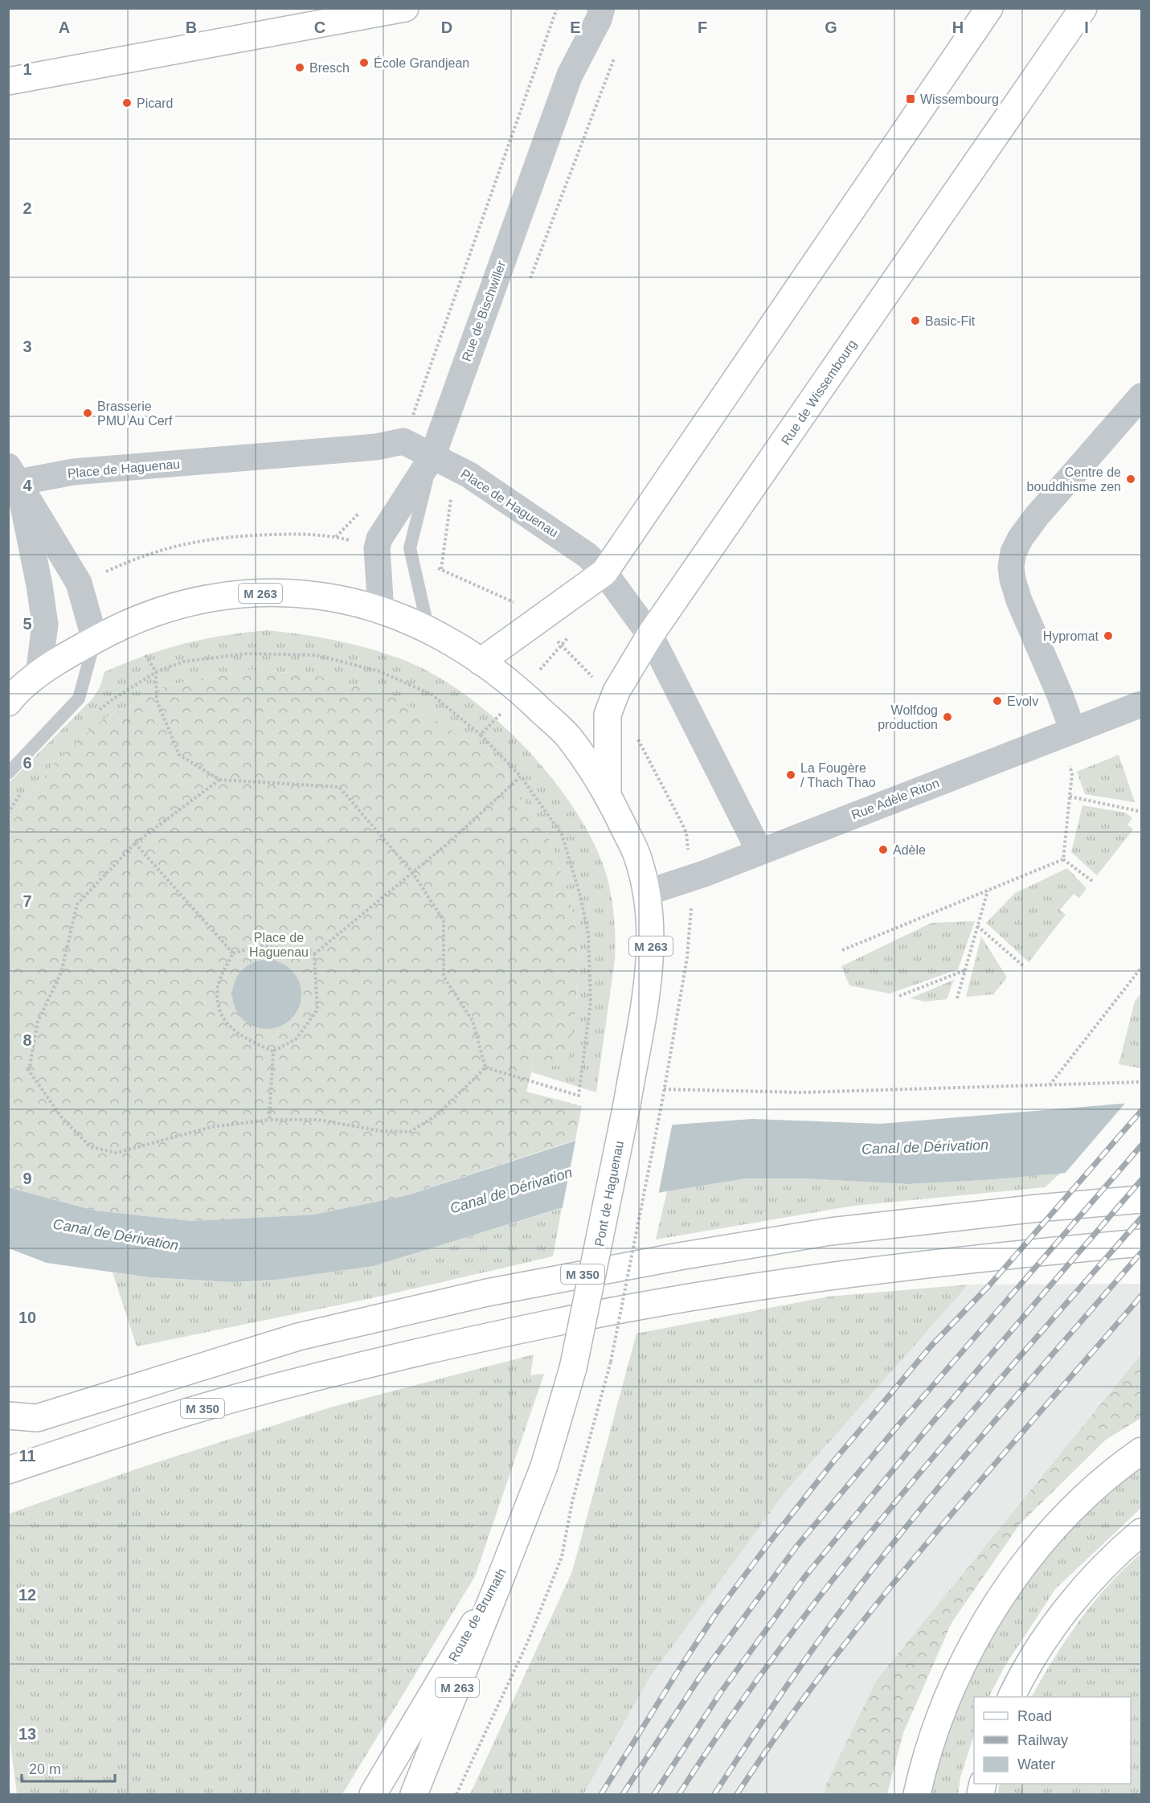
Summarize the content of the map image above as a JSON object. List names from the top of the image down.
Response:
{
  "streets": {
    "main road": [
      "Rue de Wissembourg",
      "M 263",
      "Pont de Haguenau",
      "M 350",
      "Route de Brumath"
    ],
    "street": ["Rue de Bischwiller", "Place de Haguenau", "Rue Adèle Riton"]
  },
  "crossings": [
    ["Rue de Bischwiller", "Place de Haguenau"],
    ["Rue de Bischwiller", "M 263"],
    ["Rue de Wissembourg", "Place de Haguenau"],
    ["Rue de Wissembourg", "M 263"],
    ["Place de Haguenau", "Rue Adèle Riton"],
    ["M 263", "Rue Adèle Riton"],
    ["M 263", "Pont de Haguenau"],
    ["M 263", "Route de Brumath"],
    ["Rue Adèle Riton", "Pont de Haguenau"],
    ["Pont de Haguenau", "Route de Brumath"]
  ],
  "water": ["Canal de Dérivation"],
  "parks": ["Place de Haguenau"],
  "places": {
    "other": [
      "École Grandjean",
      "Bresch",
      "Picard",
      "Basic-Fit",
      "Brasserie PMU Au Cerf",
      "Centre de bouddhisme zen",
      "Hypromat",
      "Evolv",
      "Wolfdog production",
      "La Fougère / Thach Thao",
      "Adèle"
    ],
    "transit": ["Wissembourg"]
  },
  "legend": ["Road", "Railway", "Water"],
  "scale_bar": "20 m",
  "grid": {
    "columns": [
      "A",
      "B",
      "C",
      "D",
      "E",
      "F",
      "G",
      "H",
      "I"
    ],
    "rows": [
      "1",
      "2",
      "3",
      "4",
      "5",
      "6",
      "7",
      "8",
      "9",
      "10",
      "11",
      "12",
      "13"
    ]
  }
}
